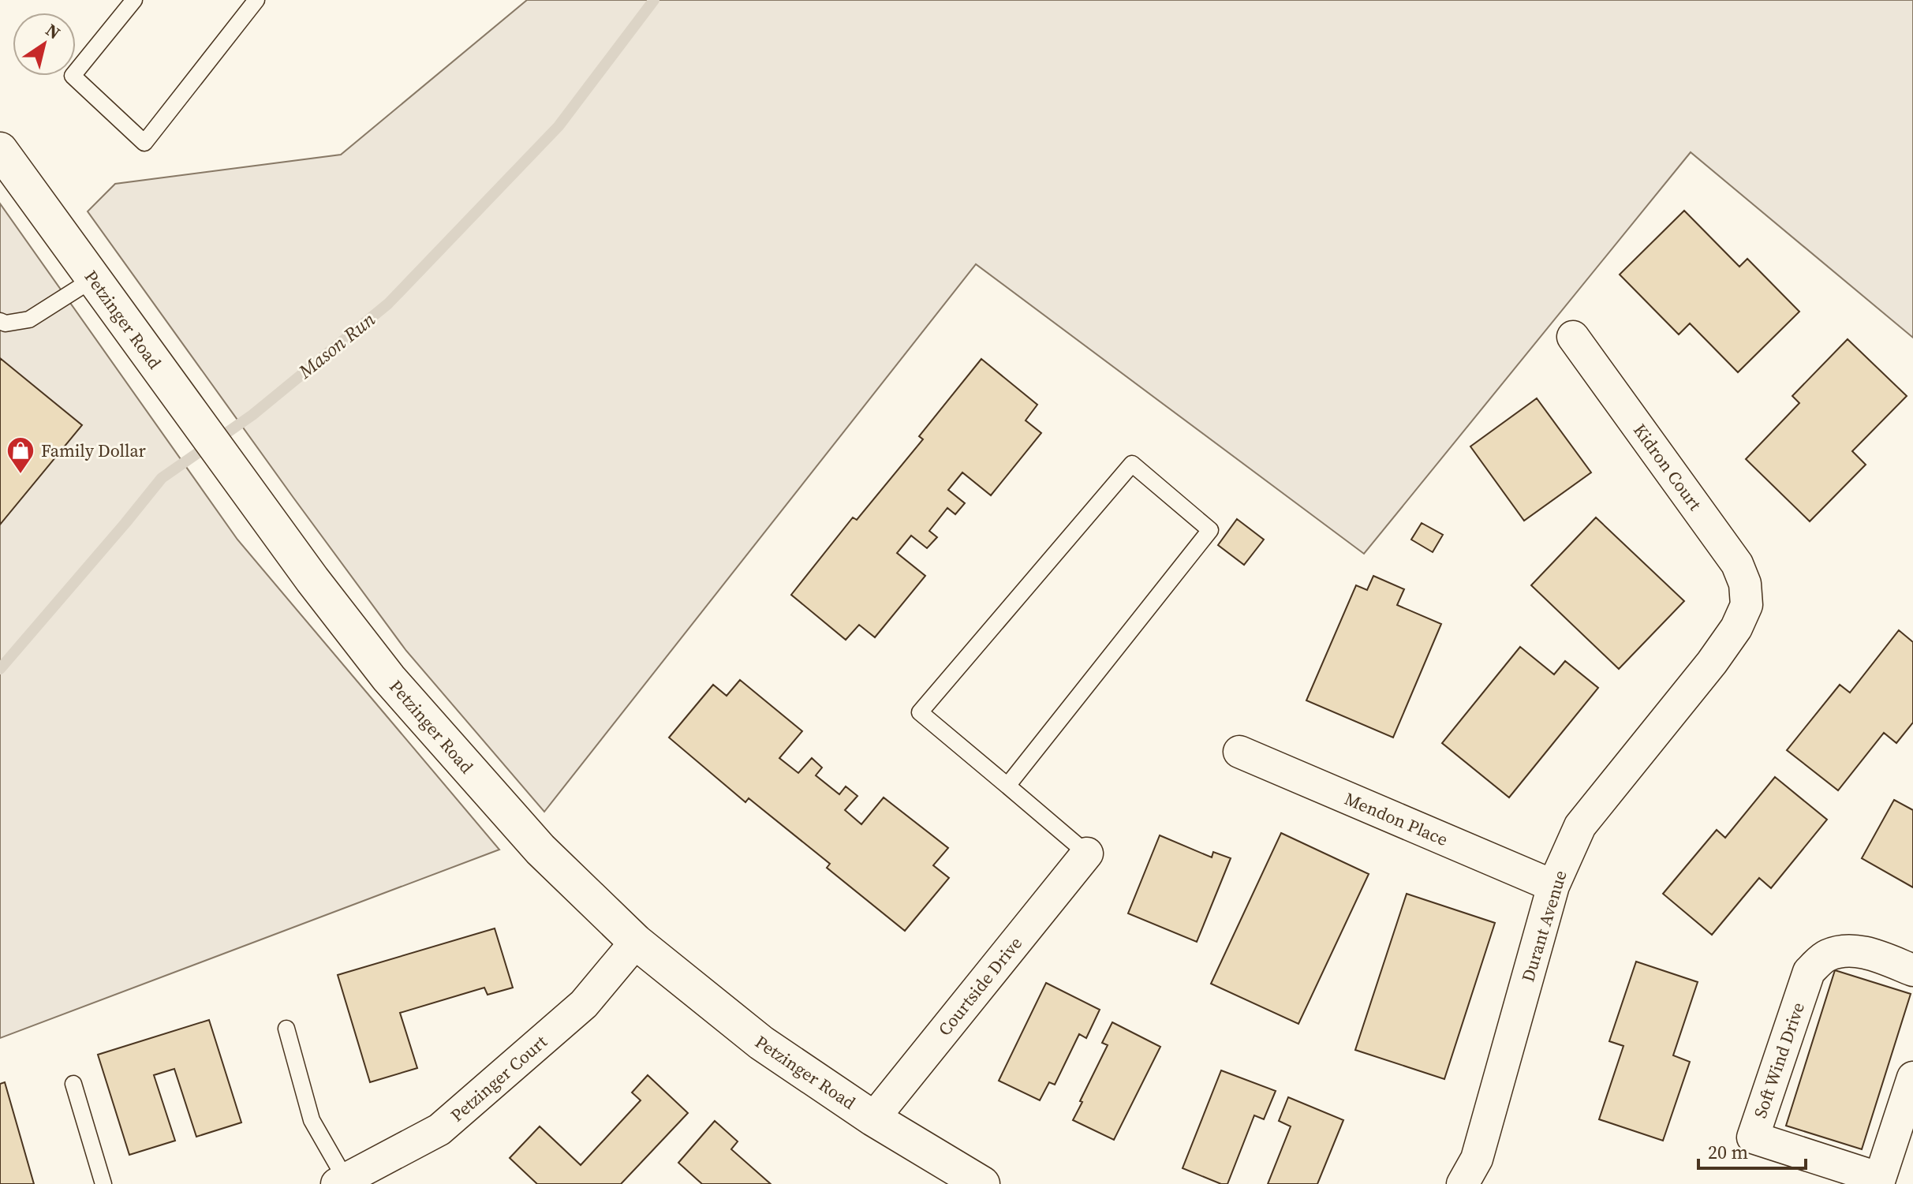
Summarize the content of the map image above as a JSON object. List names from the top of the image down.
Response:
{
  "streets": {
    "street": [
      "Petzinger Road",
      "Kidron Court",
      "Mendon Place",
      "Durant Avenue",
      "Courtside Drive",
      "Soft Wind Drive",
      "Petzinger Court"
    ]
  },
  "crossings": [
    ["Petzinger Road", "Courtside Drive"],
    ["Petzinger Road", "Petzinger Court"],
    ["Kidron Court", "Durant Avenue"],
    ["Mendon Place", "Durant Avenue"]
  ],
  "water": ["Mason Run"],
  "places": {
    "shop": ["Family Dollar"]
  },
  "scale_bar": "20 m",
  "north": "top right"
}
